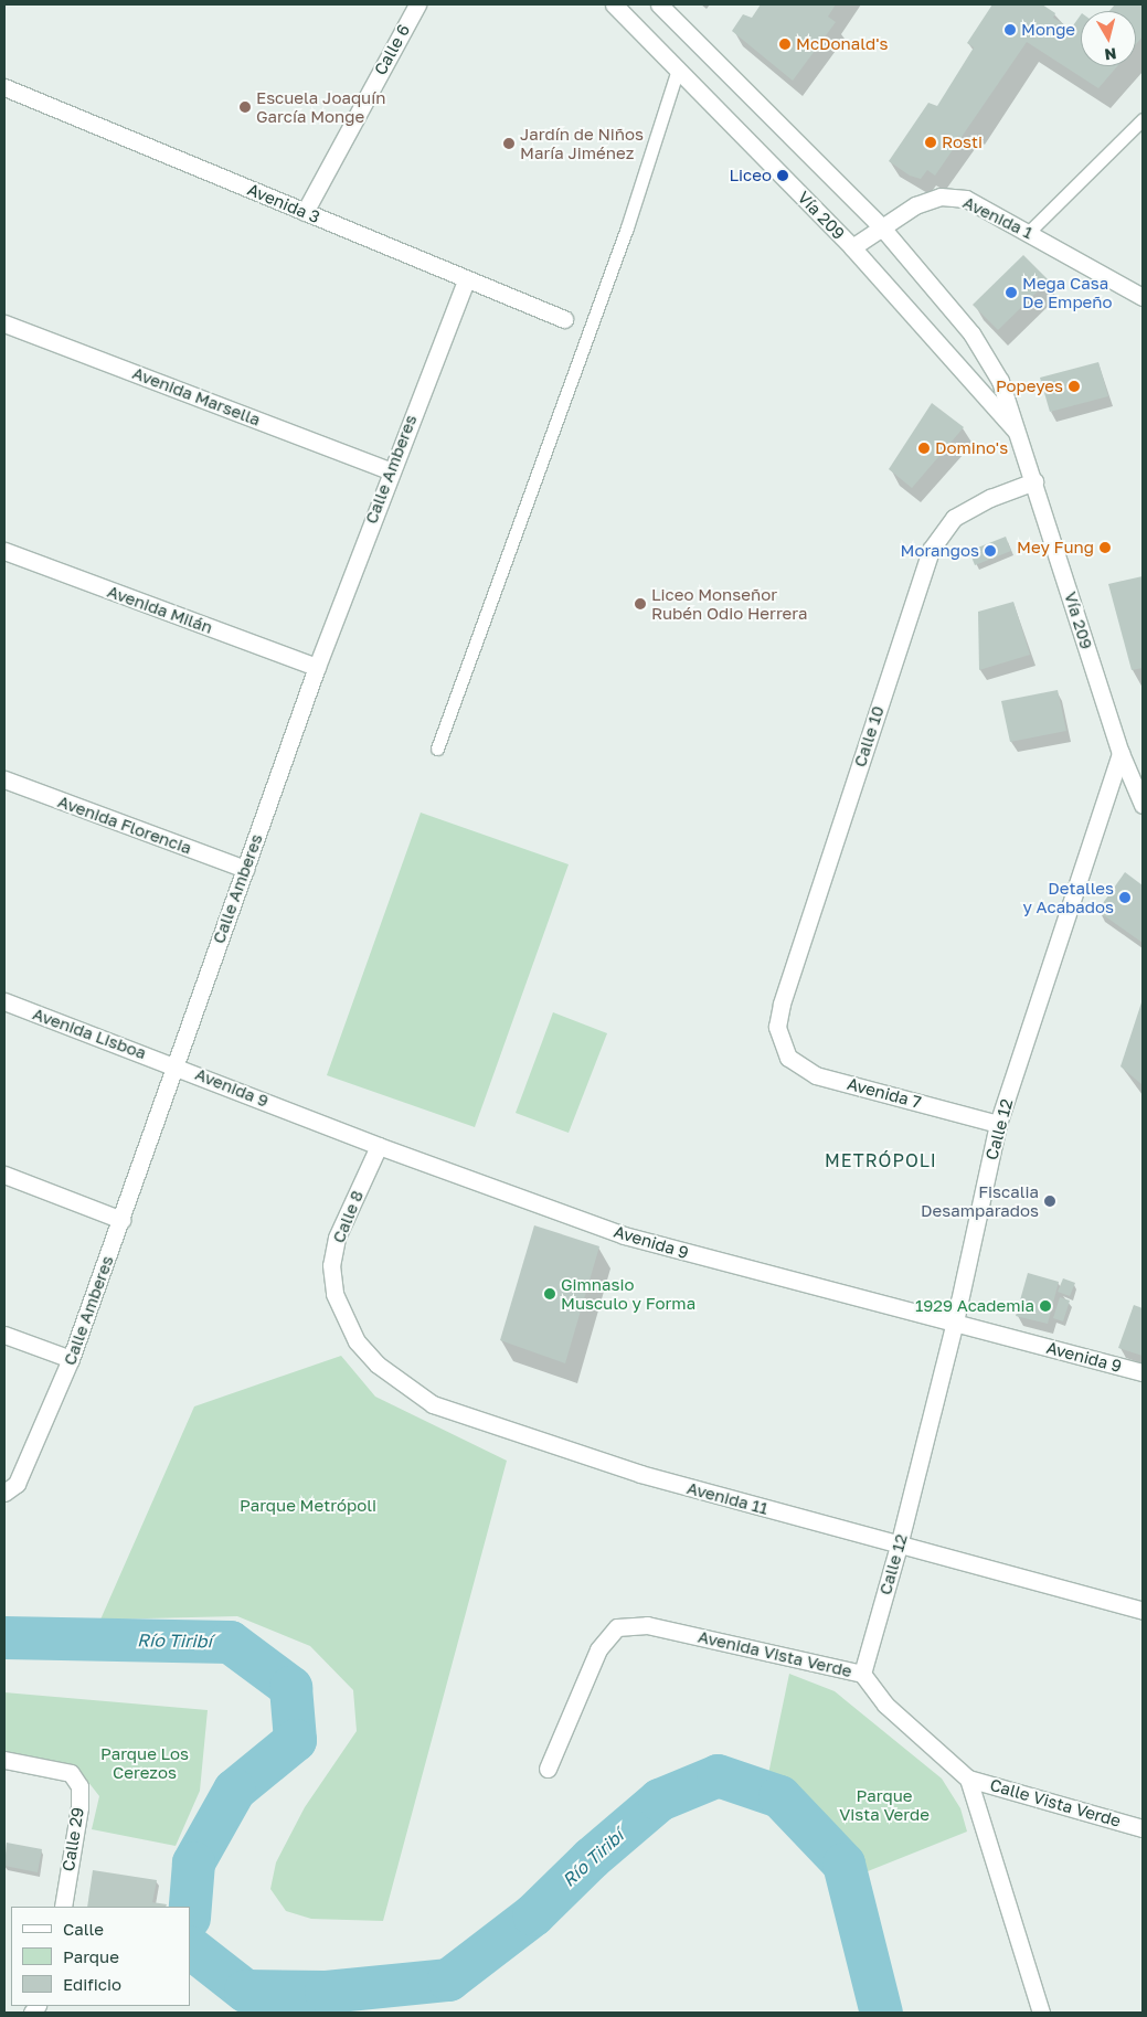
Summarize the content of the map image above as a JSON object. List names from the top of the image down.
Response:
{
  "streets": {
    "street": [
      "Calle 6",
      "Avenida 3",
      "Vía 209",
      "Avenida 1",
      "Avenida Marsella",
      "Calle Amberes",
      "Avenida Milán",
      "Calle 10",
      "Avenida Florencia",
      "Avenida Lisboa",
      "Avenida 9",
      "Avenida 7",
      "Calle 12",
      "Calle 8",
      "Avenida 11",
      "Avenida Vista Verde",
      "Calle Vista Verde",
      "Calle 29"
    ]
  },
  "crossings": [
    ["Calle 6", "Avenida 3"],
    ["Avenida 3", "Calle Amberes"],
    ["Vía 209", "Avenida 1"],
    ["Vía 209", "Calle 10"],
    ["Vía 209", "Calle 12"],
    ["Avenida Marsella", "Calle Amberes"],
    ["Calle Amberes", "Avenida Milán"],
    ["Calle Amberes", "Avenida Florencia"],
    ["Calle Amberes", "Avenida Lisboa"],
    ["Calle Amberes", "Avenida 9"],
    ["Calle 10", "Avenida 7"],
    ["Avenida Lisboa", "Avenida 9"],
    ["Avenida 9", "Calle 12"],
    ["Avenida 9", "Calle 8"],
    ["Avenida 7", "Calle 12"],
    ["Calle 12", "Avenida 11"],
    ["Calle 12", "Avenida Vista Verde"],
    ["Calle 8", "Avenida 11"],
    ["Avenida Vista Verde", "Calle Vista Verde"]
  ],
  "districts": ["METRÓPOLI"],
  "water": ["Río Tiribí"],
  "parks": ["Parque Metrópoli", "Parque Los Cerezos", "Parque Vista Verde"],
  "places": [
    "Monge",
    "McDonald's",
    "Escuela Joaquín García Monge",
    "Rosti",
    "Jardín de Niños María Jiménez",
    "Liceo",
    "Mega Casa De Empeño",
    "Popeyes",
    "Domino's",
    "Mey Fung",
    "Morangos",
    "Liceo Monseñor Rubén Odio Herrera",
    "Detalles y Acabados",
    "Fiscalia Desamparados",
    "Gimnasio Musculo y Forma",
    "1929 Academia"
  ],
  "legend": ["Calle", "Parque", "Edificio"],
  "north": "bottom"
}
